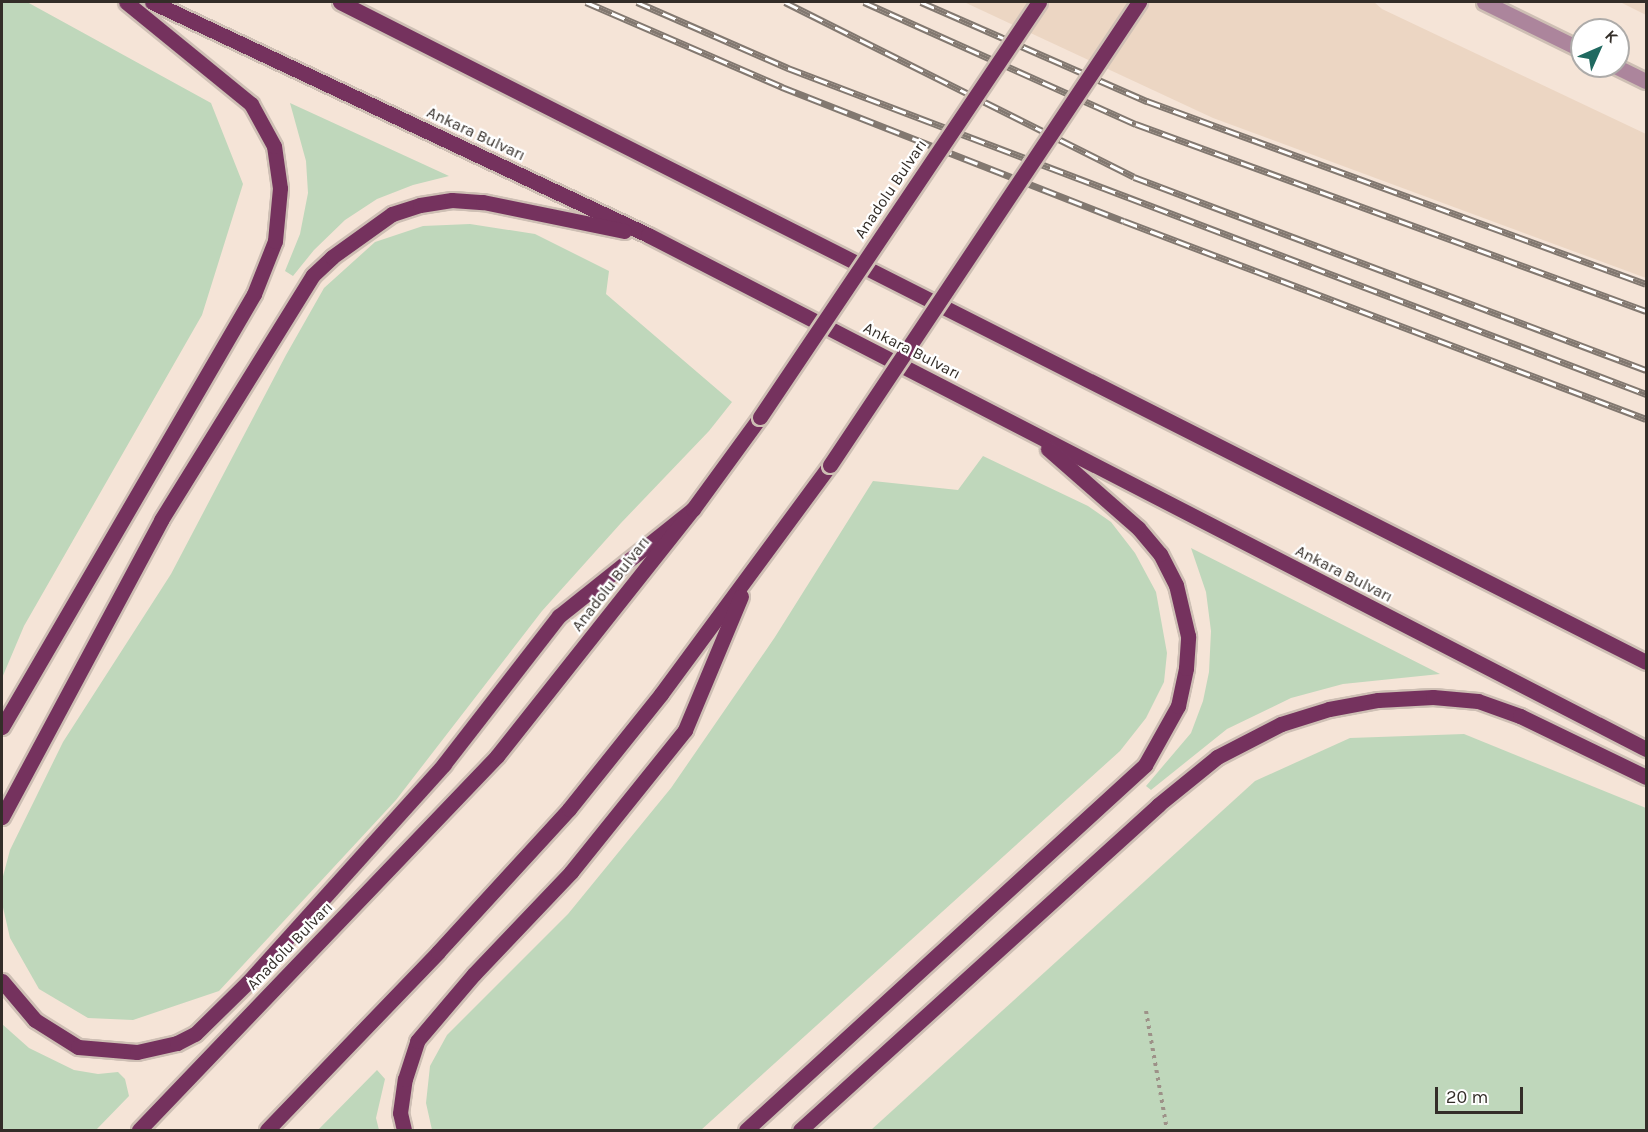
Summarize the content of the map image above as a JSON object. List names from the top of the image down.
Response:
{
  "streets": {
    "main road": ["Ankara Bulvarı", "Anadolu Bulvarı"]
  },
  "scale_bar": "20 m",
  "north": "top right"
}
